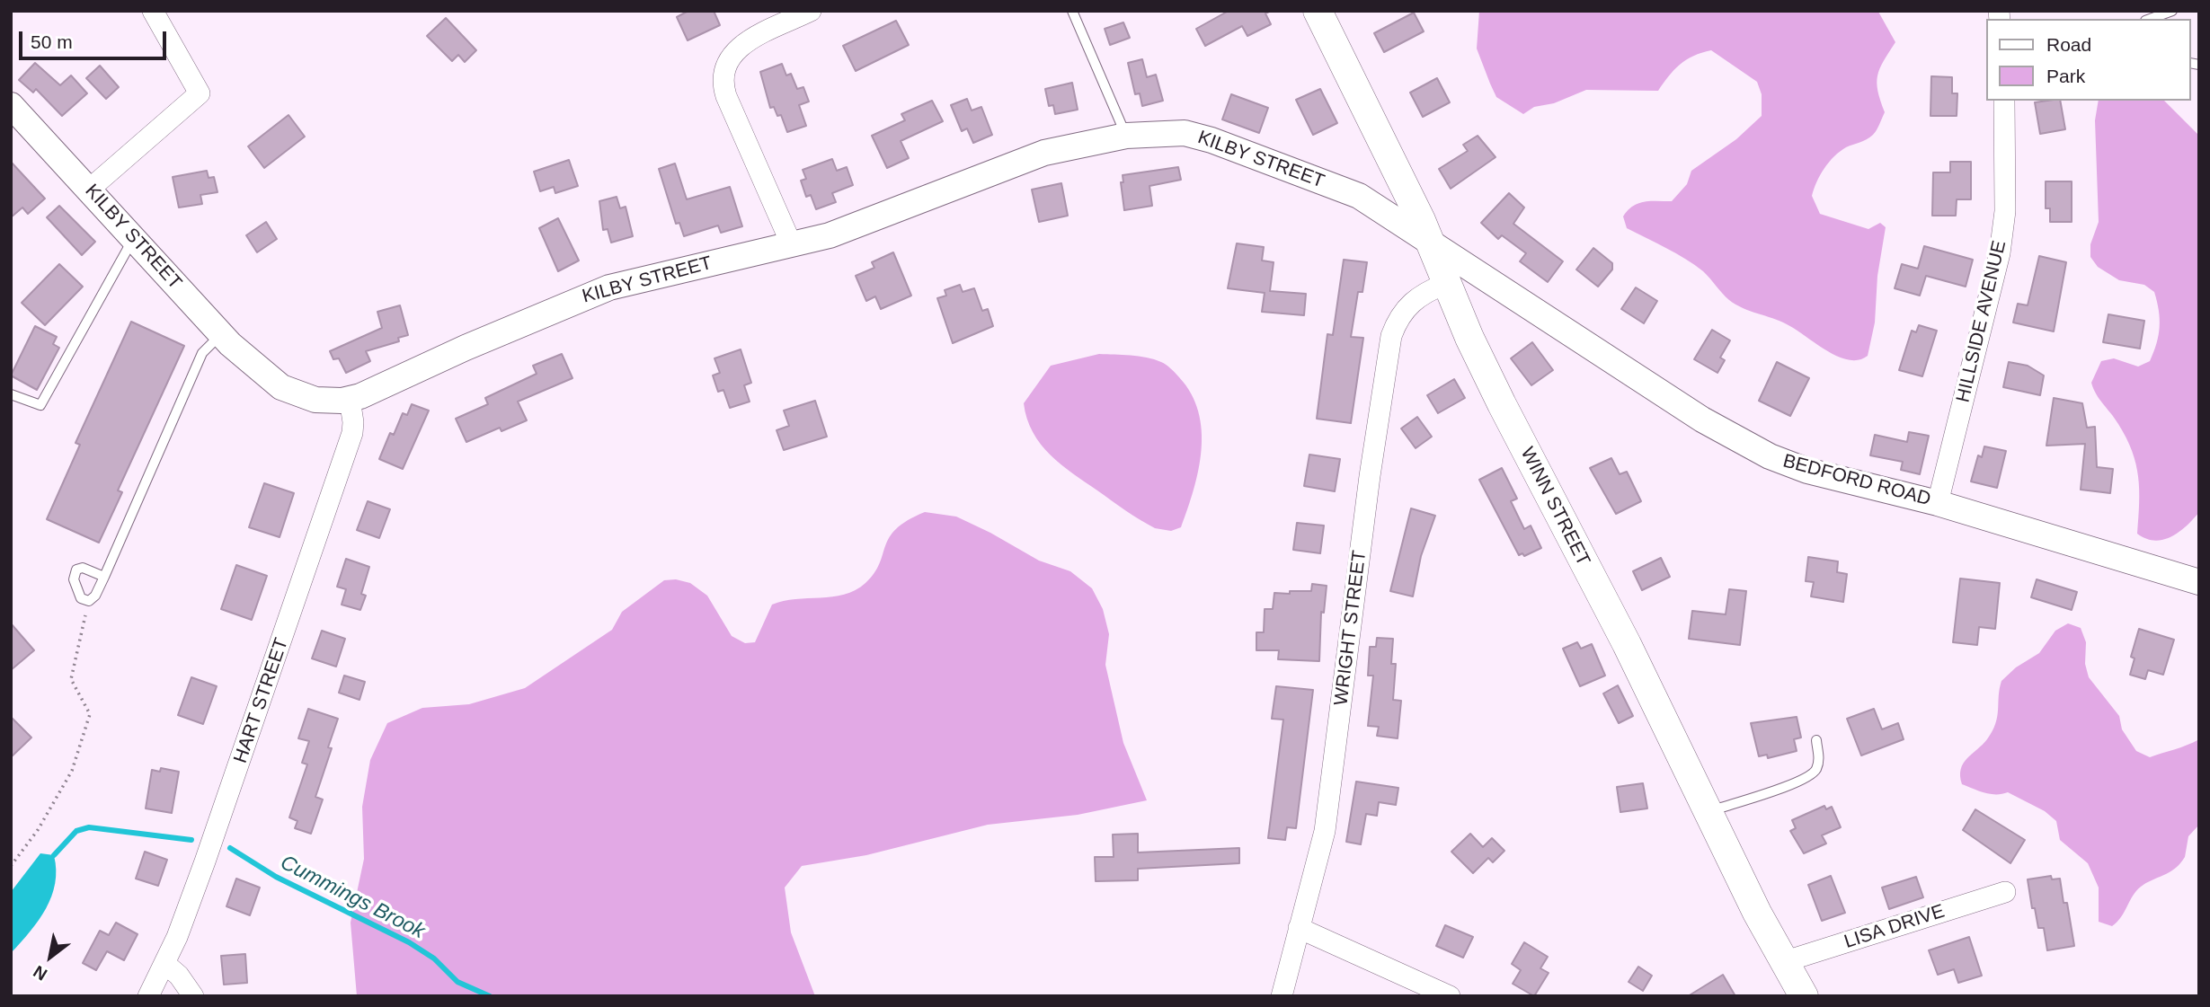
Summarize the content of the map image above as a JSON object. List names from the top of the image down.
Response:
{
  "streets": {
    "main road": ["WINN STREET"],
    "street": [
      "KILBY STREET",
      "HILLSIDE AVENUE",
      "BEDFORD ROAD",
      "WRIGHT STREET",
      "HART STREET",
      "LISA DRIVE"
    ]
  },
  "crossings": [
    ["KILBY STREET", "BEDFORD ROAD"],
    ["KILBY STREET", "WINN STREET"],
    ["KILBY STREET", "HART STREET"],
    ["HILLSIDE AVENUE", "BEDFORD ROAD"],
    ["BEDFORD ROAD", "WINN STREET"],
    ["WINN STREET", "WRIGHT STREET"],
    ["WINN STREET", "LISA DRIVE"]
  ],
  "water": ["Cummings Brook"],
  "legend": ["Road", "Park"],
  "scale_bar": "50 m",
  "north": "bottom left"
}
